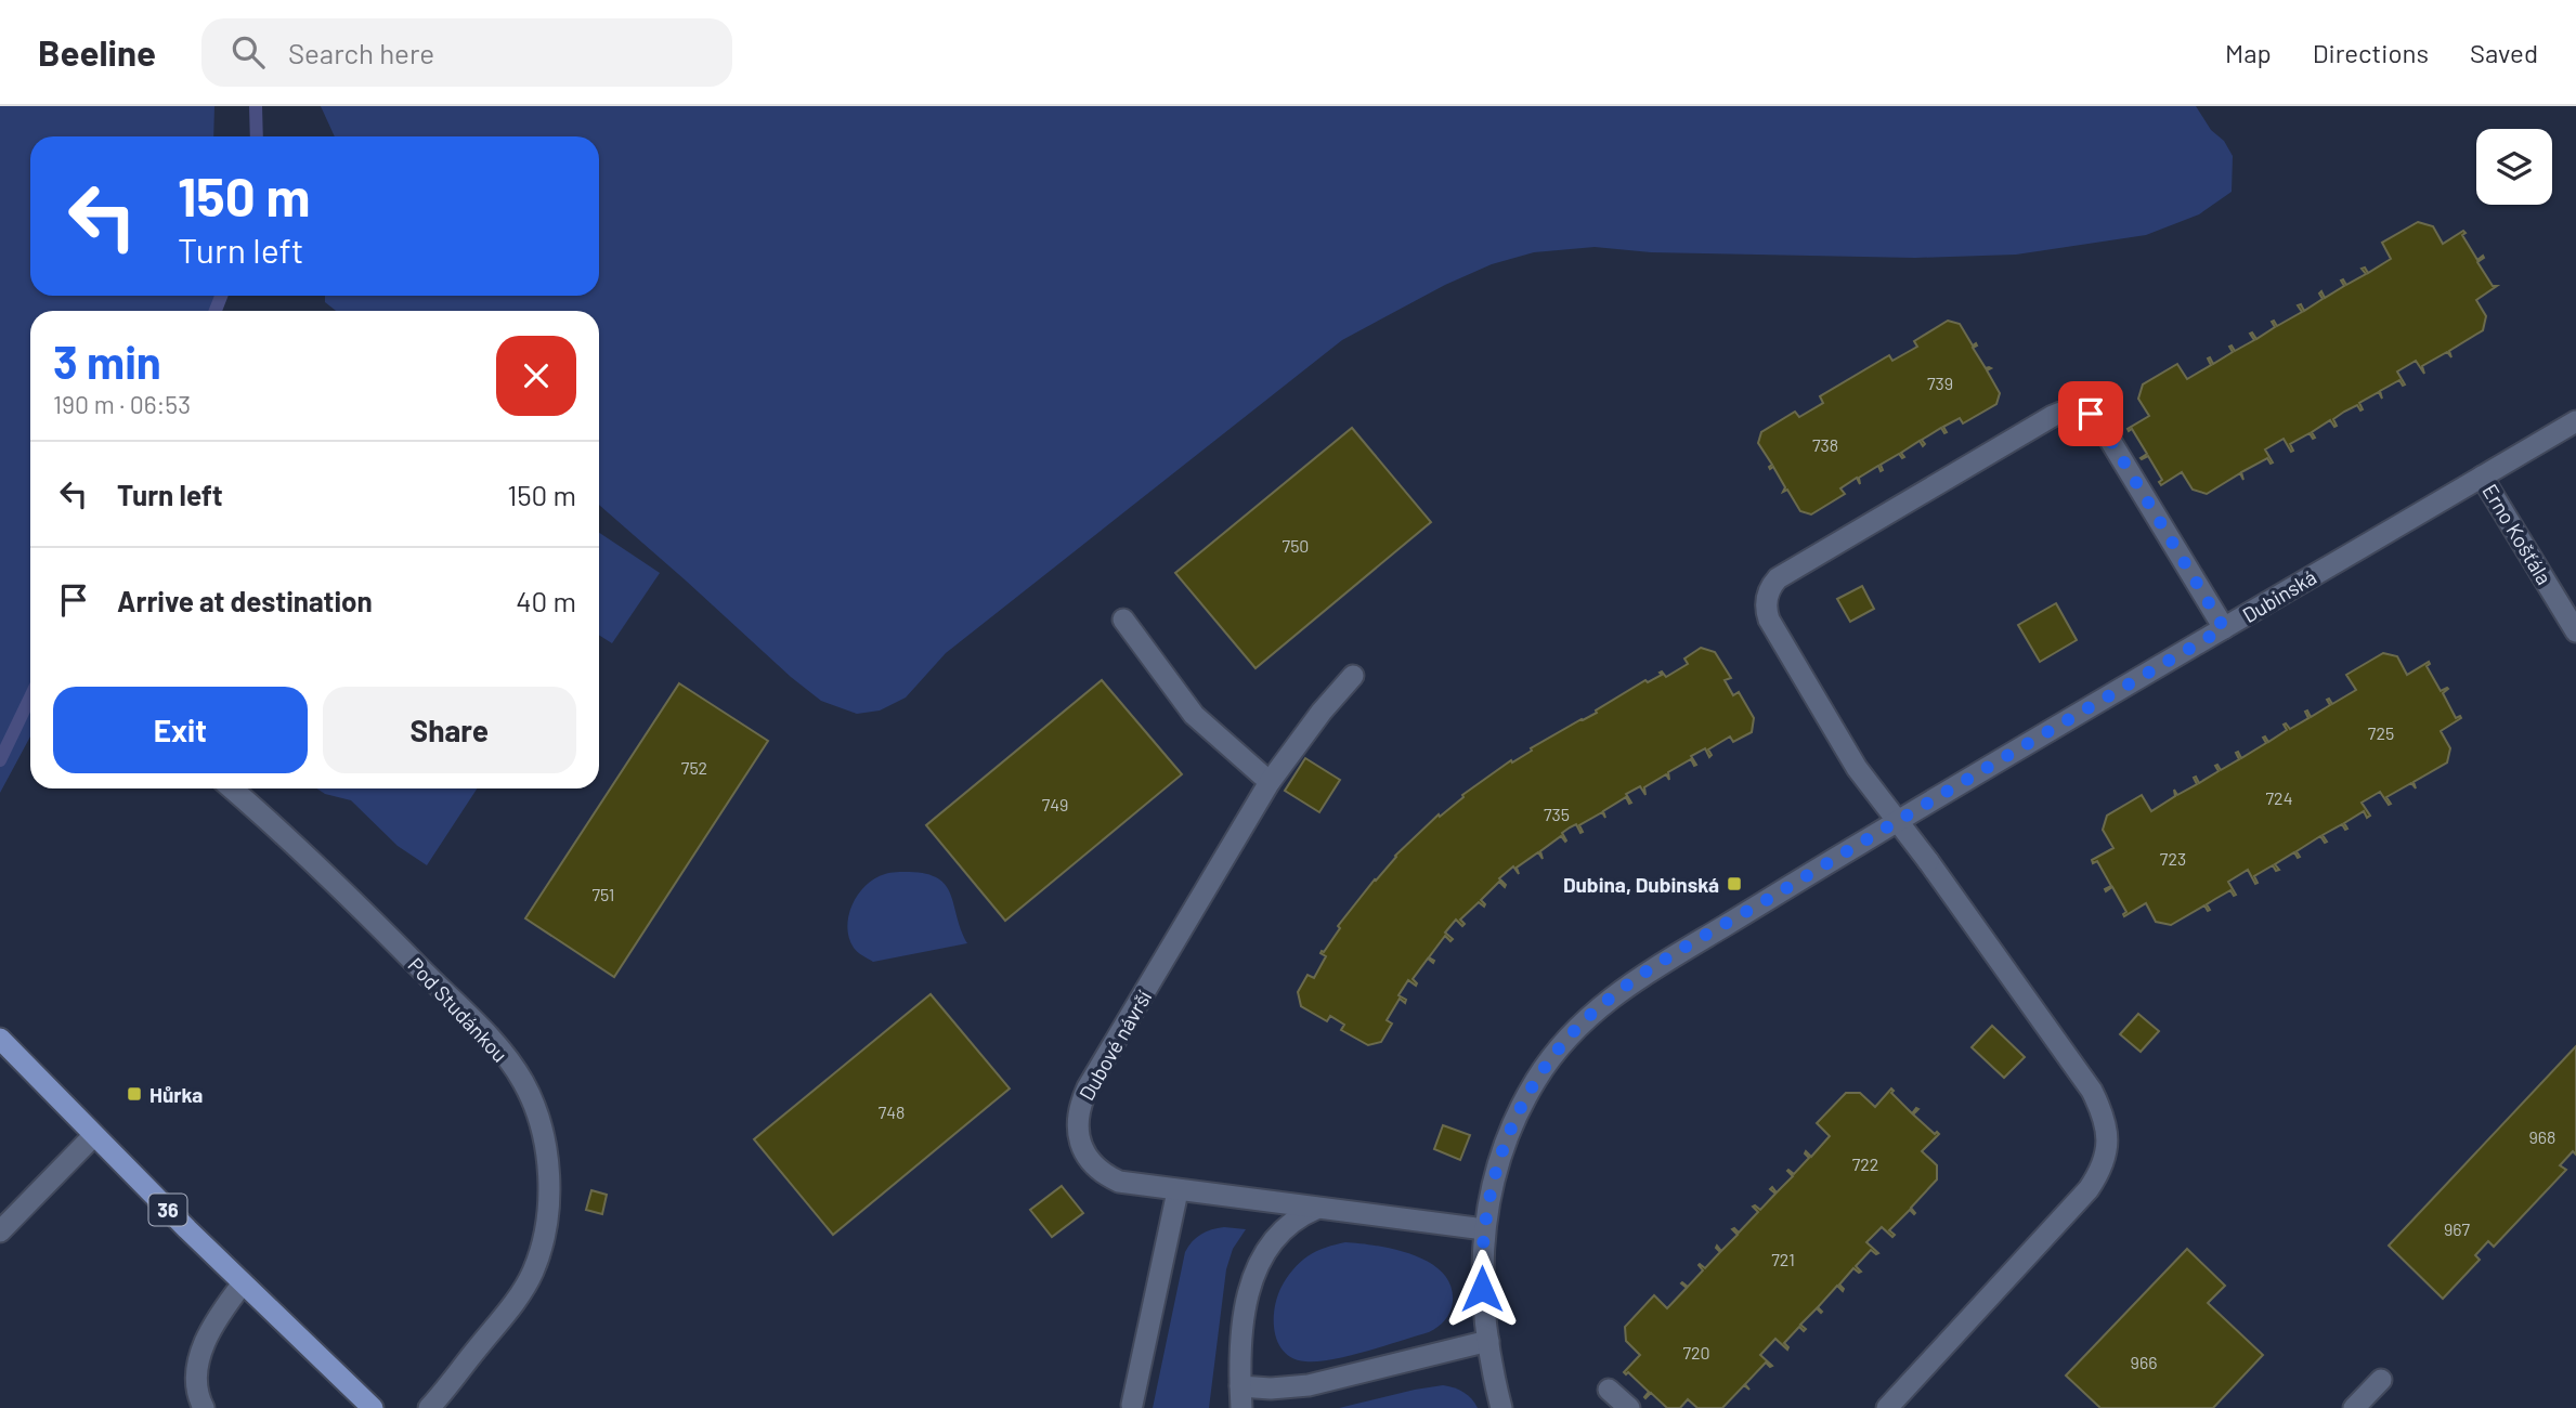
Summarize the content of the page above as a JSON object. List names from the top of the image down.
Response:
{
  "streets": {
    "main road": ["36"],
    "street": [
      "Erno Košťála",
      "Dubinská",
      "Pod Studánkou",
      "Dubové návrší"
    ]
  },
  "crossings": [
    ["Erno Košťála", "Dubinská"],
    ["Dubinská", "Dubové návrší"]
  ],
  "places": {
    "transit": ["Dubina, Dubinská", "Hůrka"]
  },
  "house_numbers": [
    "739",
    "738",
    "750",
    "725",
    "752",
    "724",
    "749",
    "735",
    "723",
    "751",
    "748",
    "968",
    "722",
    "967",
    "721",
    "720",
    "966"
  ],
  "page": {
    "header": "Beeline",
    "search": "Search here",
    "nav": ["Map", "Directions", "Saved"],
    "turn": ["150 m", "Turn left"],
    "heading": ["3 min", "190 m · 06:53"],
    "list": [
      {
        "name": "Turn left",
        "value": "150 m"
      },
      {
        "name": "Arrive at destination",
        "value": "40 m"
      }
    ],
    "buttons": ["Exit", "Share"]
  }
}
